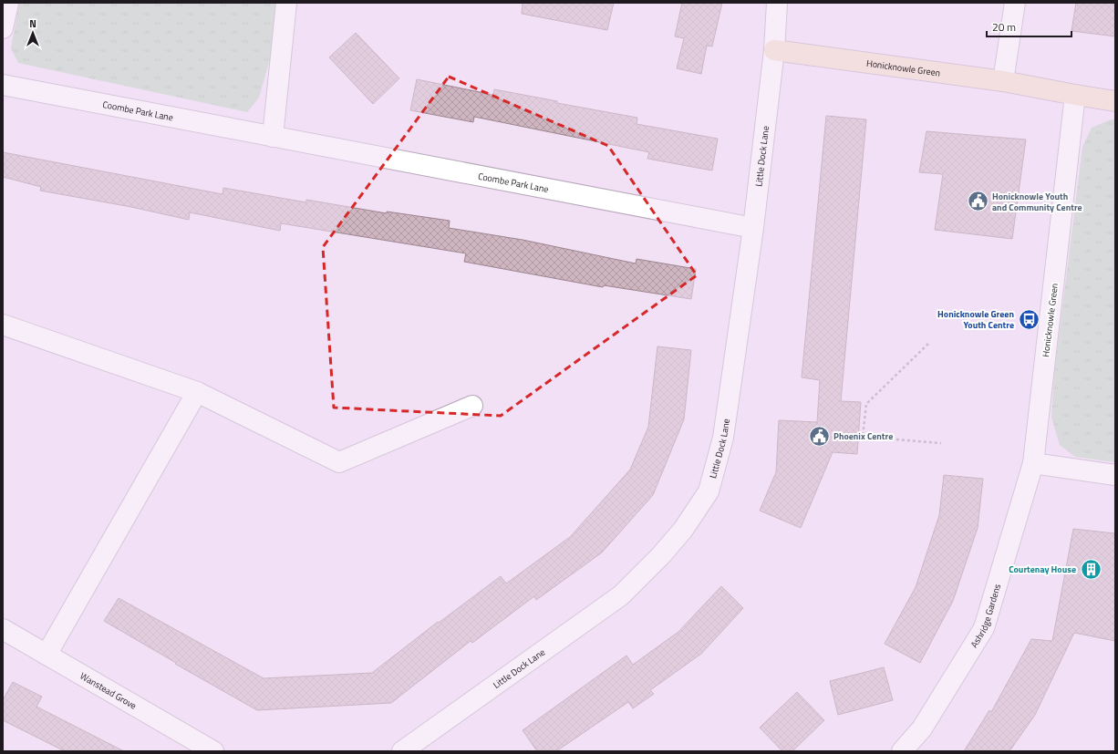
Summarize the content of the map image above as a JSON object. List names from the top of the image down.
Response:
{
  "streets": {
    "street": [
      "Honicknowle Green",
      "Coombe Park Lane",
      "Little Dock Lane",
      "Ashridge Gardens",
      "Wanstead Grove"
    ]
  },
  "crossings": [
    ["Honicknowle Green", "Little Dock Lane"],
    ["Honicknowle Green", "Ashridge Gardens"],
    ["Coombe Park Lane", "Little Dock Lane"]
  ],
  "places": {
    "public building": ["Honicknowle Youth and Community Centre", "Phoenix Centre"],
    "bus stop": ["Honicknowle Green Youth Centre"],
    "building": ["Courtenay House"]
  },
  "scale_bar": "20 m",
  "north": "top"
}
